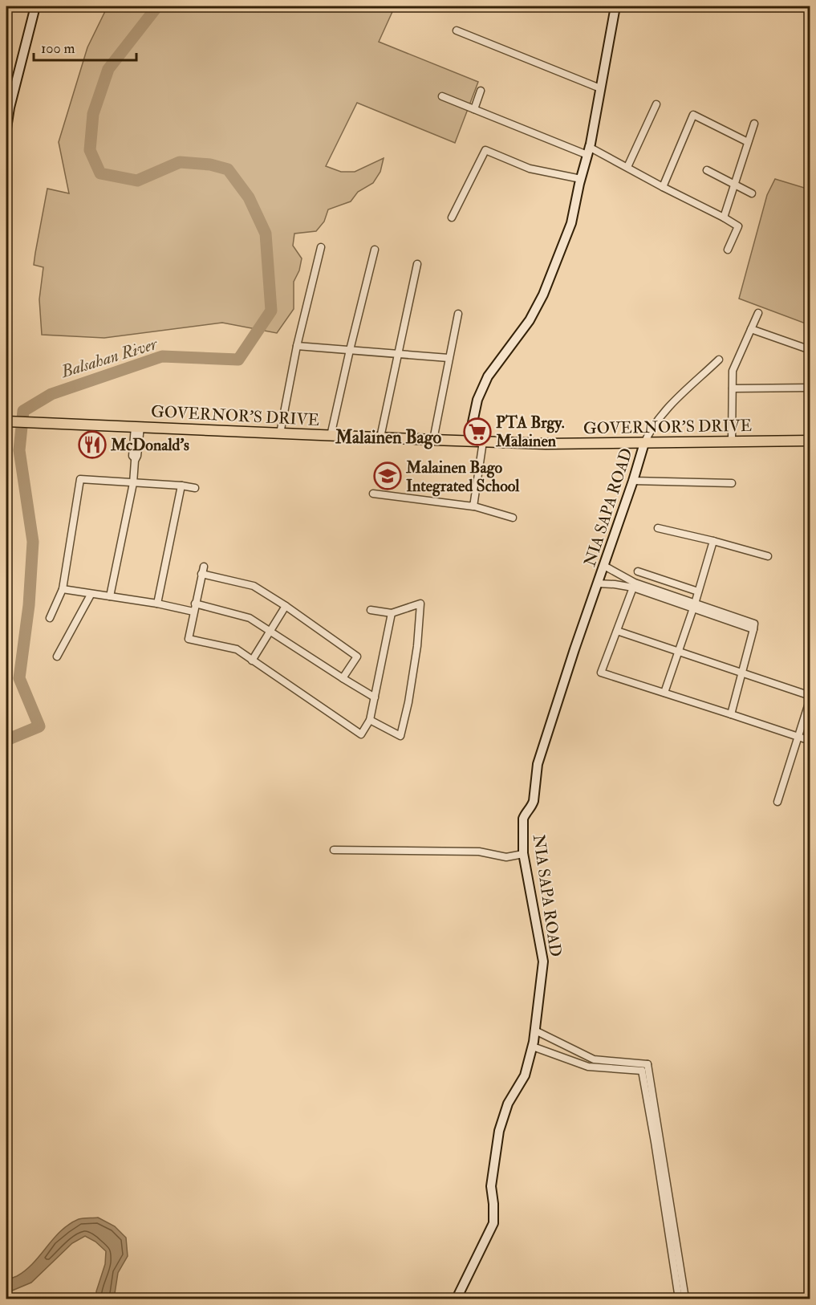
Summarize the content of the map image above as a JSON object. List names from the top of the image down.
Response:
{
  "streets": {
    "main road": ["GOVERNOR'S DRIVE"],
    "street": ["NIA SAPA ROAD"]
  },
  "crossings": [
    ["GOVERNOR'S DRIVE", "NIA SAPA ROAD"]
  ],
  "districts": ["Malainen Bago"],
  "water": ["Balsahan River"],
  "places": {
    "supermarket": ["PTA Brgy. Malainen"],
    "restaurant": ["McDonald's"],
    "school or university": ["Malainen Bago Integrated School"]
  },
  "scale_bar": "100 m"
}
